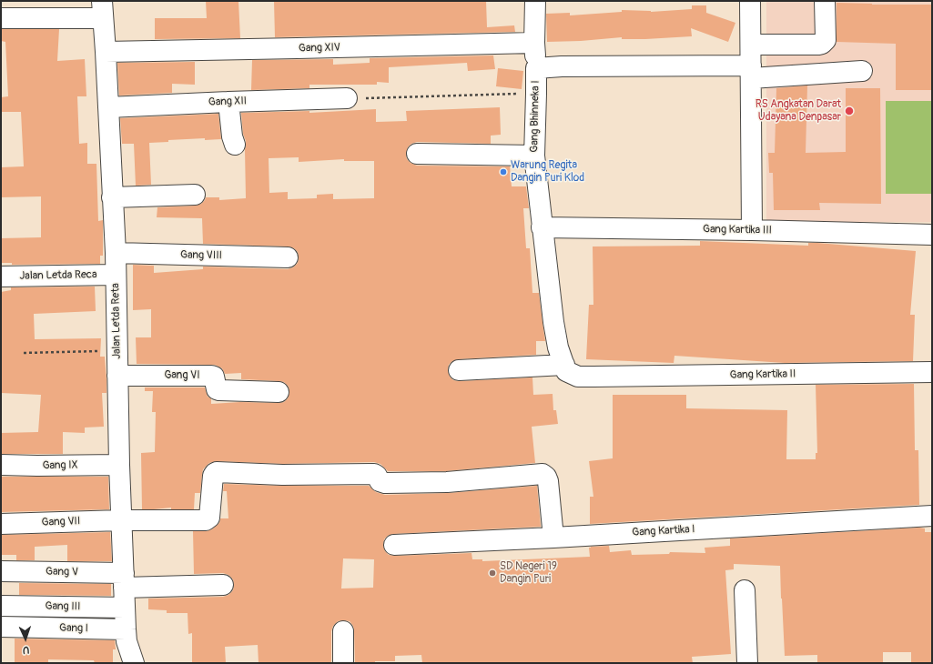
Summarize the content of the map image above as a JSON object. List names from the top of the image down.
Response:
{
  "streets": {
    "street": [
      "Gang XIV",
      "Gang XII",
      "Gang Bhinneka I",
      "Gang Kartika III",
      "Gang VIII",
      "Jalan Letda Reca",
      "Jalan Letda Reta",
      "Gang Kartika II",
      "Gang VI",
      "Gang IX",
      "Gang VII",
      "Gang Kartika I",
      "Gang V",
      "Gang III",
      "Gang I"
    ]
  },
  "crossings": [
    ["Gang XIV", "Jalan Letda Reta"],
    ["Gang XII", "Jalan Letda Reta"],
    ["Gang Bhinneka I", "Gang Kartika III"],
    ["Gang Bhinneka I", "Gang Kartika II"],
    ["Gang VIII", "Jalan Letda Reta"],
    ["Jalan Letda Reca", "Jalan Letda Reta"],
    ["Jalan Letda Reta", "Gang VI"],
    ["Jalan Letda Reta", "Gang IX"],
    ["Jalan Letda Reta", "Gang VII"],
    ["Jalan Letda Reta", "Gang V"],
    ["Jalan Letda Reta", "Gang III"],
    ["Jalan Letda Reta", "Gang I"],
    ["Gang VII", "Gang Kartika I"]
  ],
  "places": ["RS Angkatan Darat Udayana Denpasar", "Warung Regita Dangin Puri Klod", "SD Negeri 19 Dangin Puri"],
  "north": "bottom"
}
